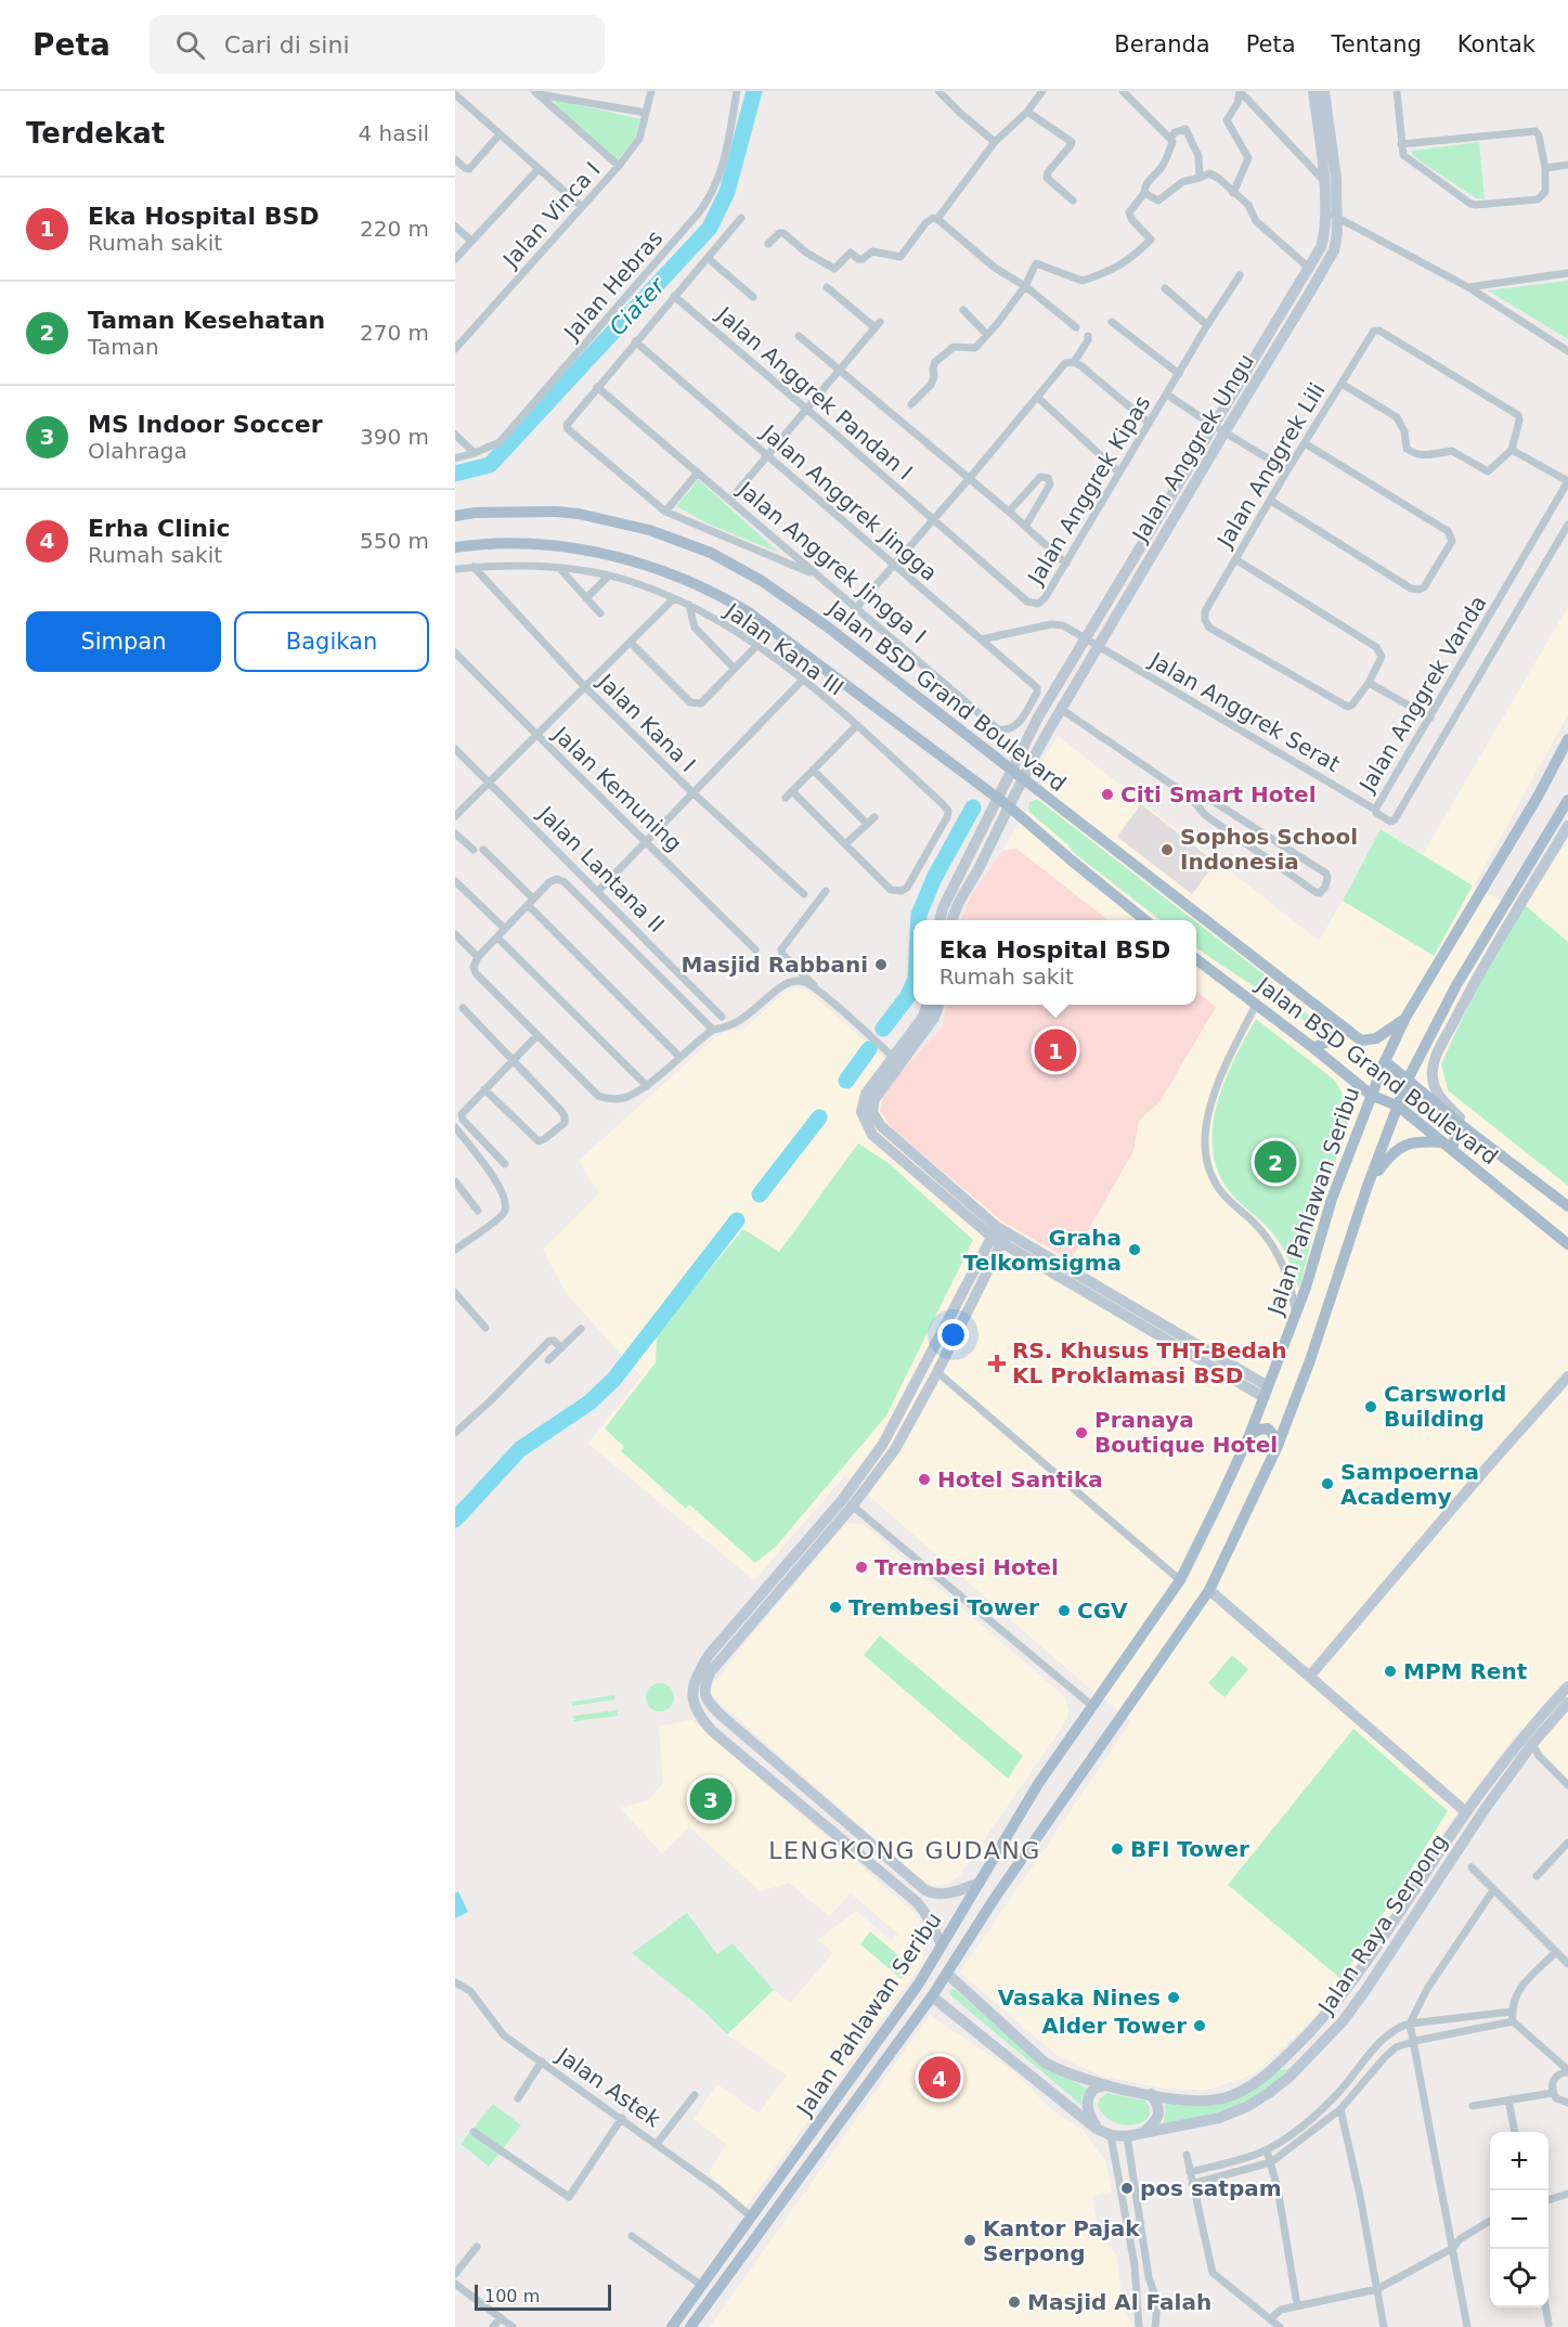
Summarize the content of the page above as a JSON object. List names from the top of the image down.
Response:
{
  "streets": {
    "main road": ["Jalan BSD Grand Boulevard", "Jalan Pahlawan Seribu"],
    "street": [
      "Jalan Vinca I",
      "Jalan Hebras",
      "Jalan Anggrek Pandan I",
      "Jalan Anggrek Ungu",
      "Jalan Anggrek Lili",
      "Jalan Anggrek Kipas",
      "Jalan Anggrek Jingga",
      "Jalan Anggrek Jingga I",
      "Jalan Kana III",
      "Jalan Anggrek Vanda",
      "Jalan Anggrek Serat",
      "Jalan Kana I",
      "Jalan Kemuning",
      "Jalan Lantana II",
      "Jalan Raya Serpong",
      "Jalan Astek"
    ]
  },
  "crossings": [
    ["Jalan Anggrek Pandan I", "Jalan Anggrek Kipas"],
    ["Jalan Anggrek Ungu", "Jalan BSD Grand Boulevard"],
    ["Jalan Anggrek Ungu", "Jalan Anggrek Serat"],
    ["Jalan Anggrek Jingga", "Jalan Anggrek Jingga I"],
    ["Jalan Anggrek Jingga", "Jalan Anggrek Serat"],
    ["Jalan Kana III", "Jalan Kana I"],
    ["Jalan Anggrek Vanda", "Jalan Anggrek Serat"],
    ["Jalan BSD Grand Boulevard", "Jalan Pahlawan Seribu"],
    ["Jalan Pahlawan Seribu", "Jalan Raya Serpong"],
    ["Jalan Pahlawan Seribu", "Jalan Astek"]
  ],
  "districts": ["LENGKONG GUDANG"],
  "water": ["Ciater"],
  "places": {
    "other": [
      "Citi Smart Hotel",
      "Sophos School Indonesia",
      "Masjid Rabbani",
      "Graha Telkomsigma",
      "Carsworld Building",
      "Pranaya Boutique Hotel",
      "Hotel Santika",
      "Sampoerna Academy",
      "Trembesi Hotel",
      "Trembesi Tower",
      "CGV",
      "MPM Rent",
      "BFI Tower",
      "Vasaka Nines",
      "Alder Tower",
      "pos satpam",
      "Kantor Pajak Serpong",
      "Masjid Al Falah"
    ],
    "health": ["RS. Khusus THT-Bedah KL Proklamasi BSD"]
  },
  "scale_bar": "100 m",
  "page": {
    "header": "Peta",
    "search": "Cari di sini",
    "nav": [
      "Beranda",
      "Peta",
      "Tentang",
      "Kontak"
    ],
    "heading": ["Terdekat", "4 hasil"],
    "list": [
      {
        "mark": "1",
        "name": "Eka Hospital BSD",
        "note": "Rumah sakit",
        "value": "220 m"
      },
      {
        "mark": "2",
        "name": "Taman Kesehatan",
        "note": "Taman",
        "value": "270 m"
      },
      {
        "mark": "3",
        "name": "MS Indoor Soccer",
        "note": "Olahraga",
        "value": "390 m"
      },
      {
        "mark": "4",
        "name": "Erha Clinic",
        "note": "Rumah sakit",
        "value": "550 m"
      }
    ],
    "buttons": ["Simpan", "Bagikan"],
    "popup": ["Eka Hospital BSD", "Rumah sakit"],
    "pins": [
      "1",
      "2",
      "3",
      "4"
    ],
    "map_buttons": ["+", "−"],
    "scale": "100 m"
  }
}
